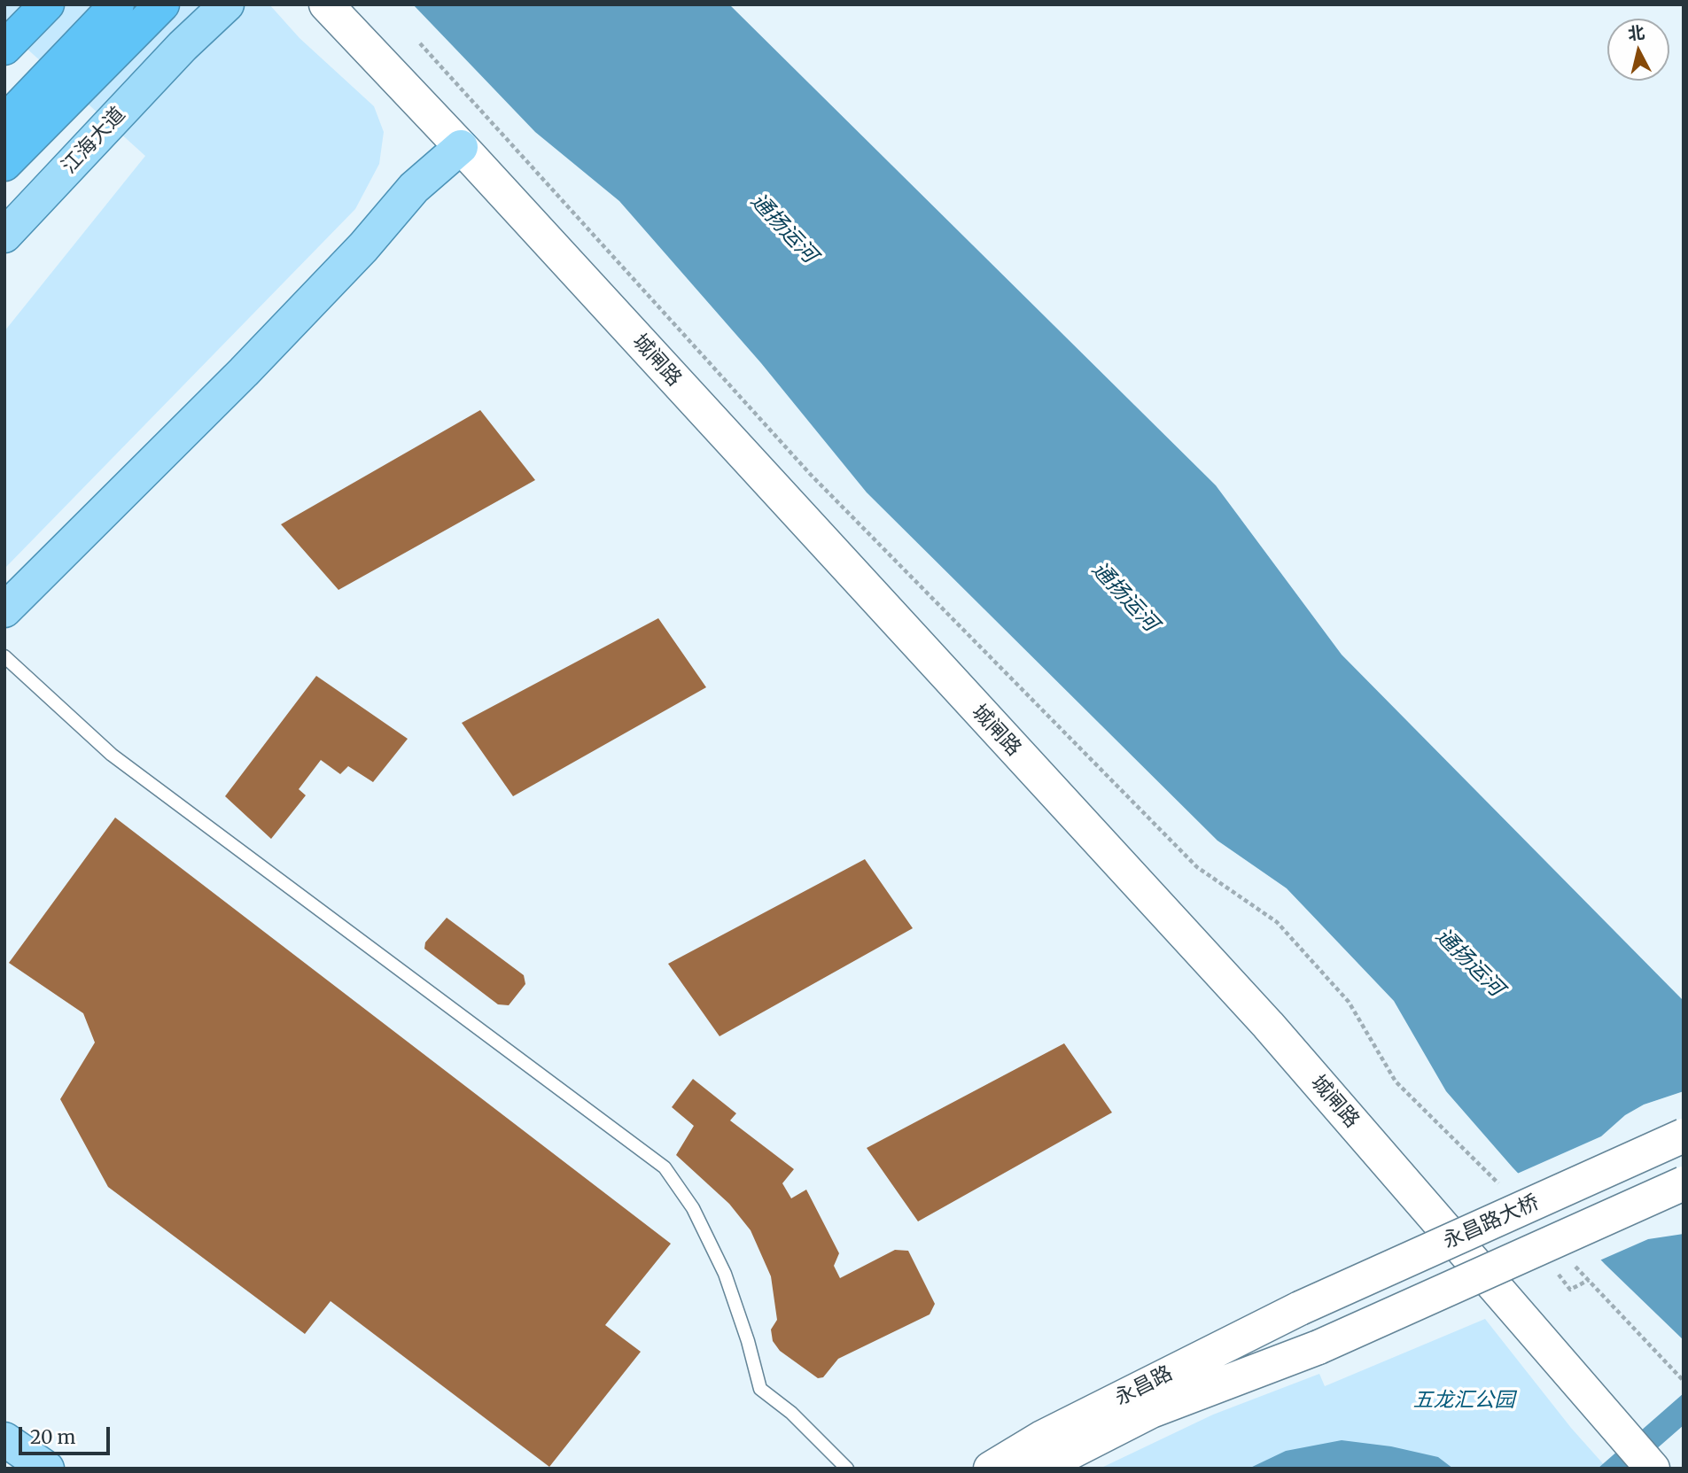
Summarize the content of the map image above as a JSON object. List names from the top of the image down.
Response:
{
  "streets": {
    "main road": ["江海大道"],
    "street": ["城闸路", "永昌路大桥", "永昌路"]
  },
  "crossings": [
    ["永昌路大桥", "永昌路"]
  ],
  "water": ["通扬运河"],
  "parks": ["五龙汇公园"],
  "scale_bar": "20 m",
  "north": "top"
}
